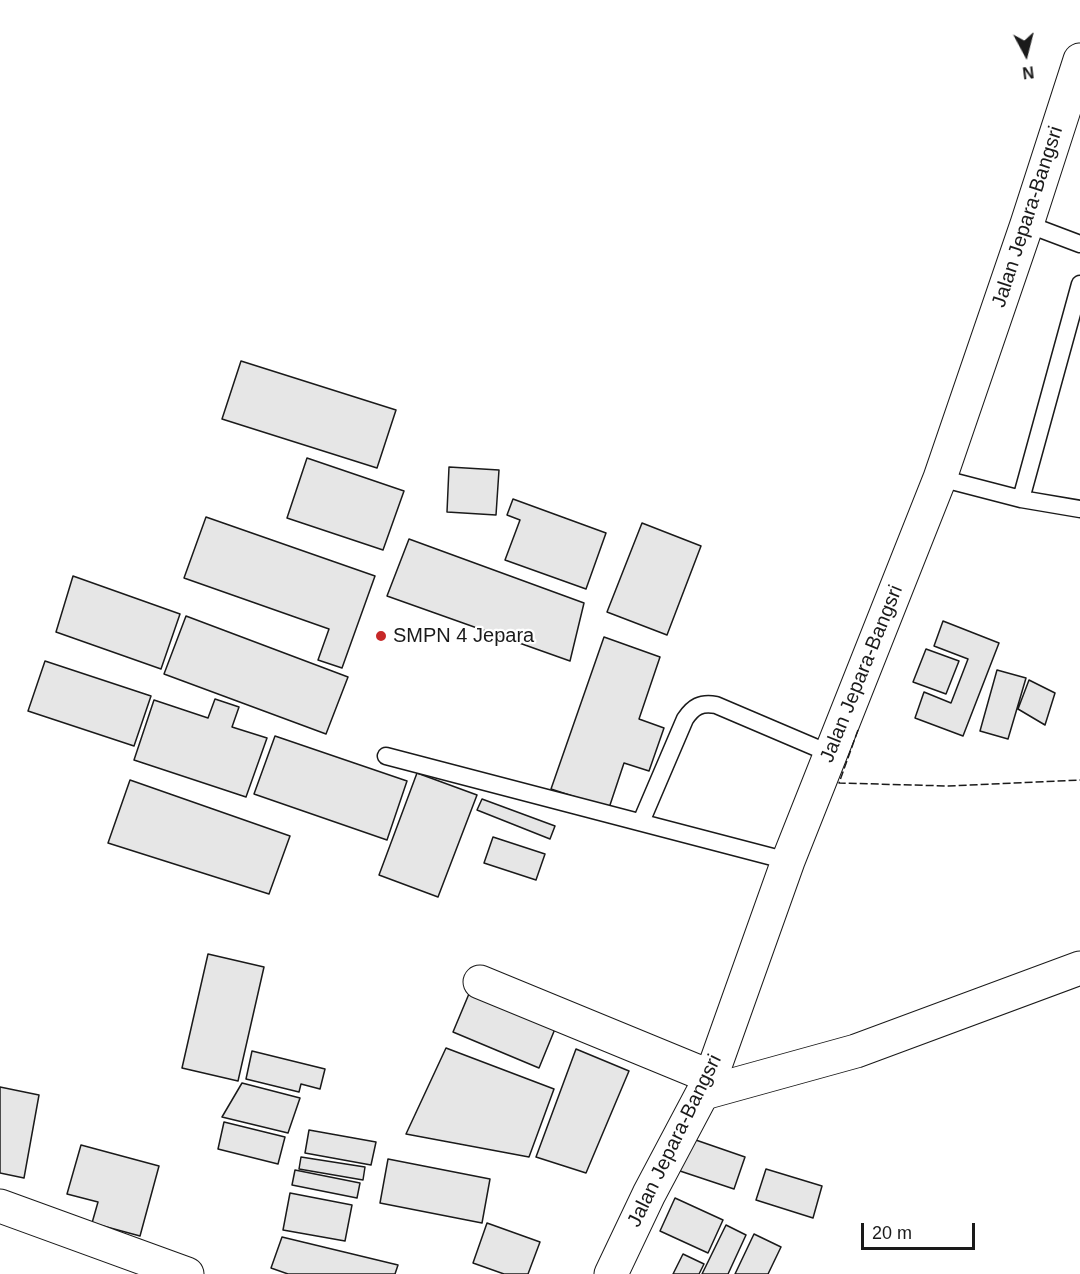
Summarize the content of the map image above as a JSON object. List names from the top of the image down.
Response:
{
  "streets": {
    "main road": ["Jalan Jepara-Bangsri"]
  },
  "places": ["SMPN 4 Jepara"],
  "scale_bar": "20 m",
  "north": "bottom"
}
